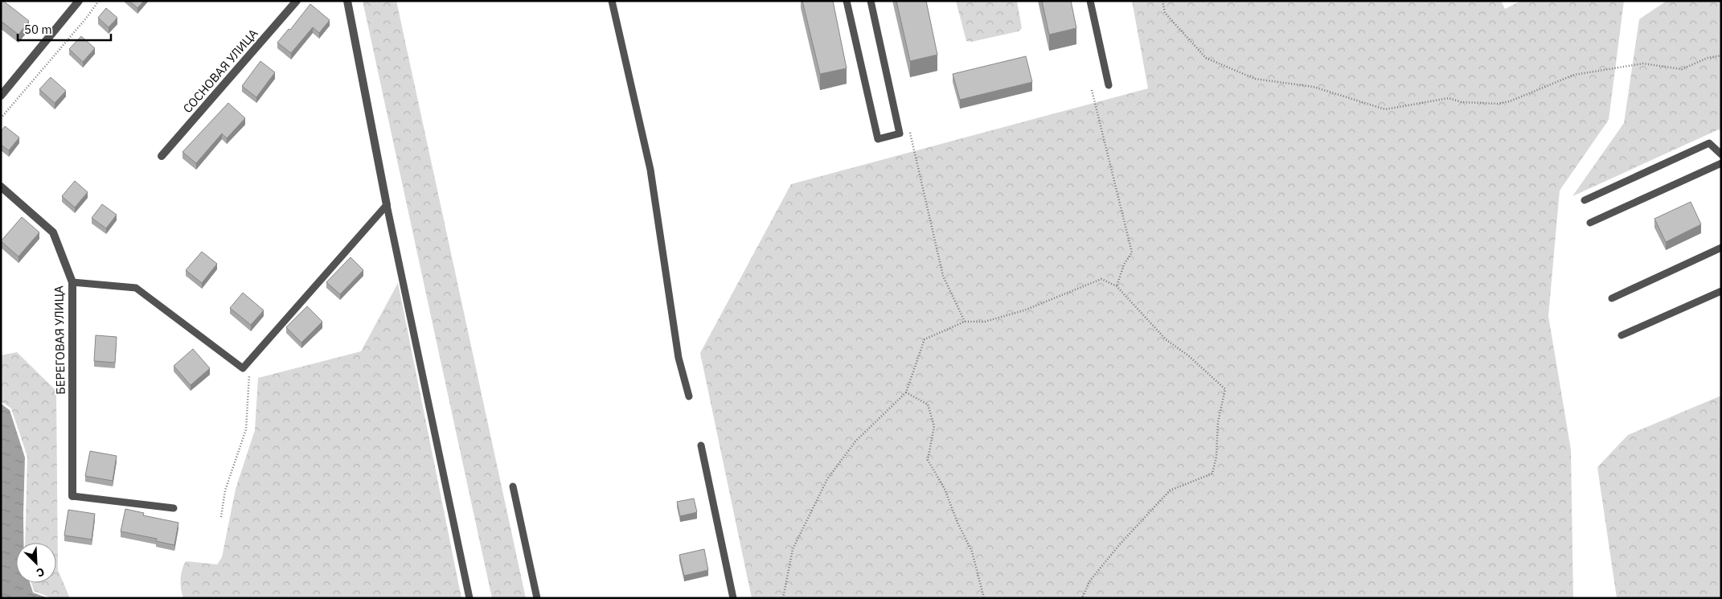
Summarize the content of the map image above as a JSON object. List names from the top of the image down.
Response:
{
  "streets": {
    "street": ["СОСНОВАЯ УЛИЦА", "БЕРЕГОВАЯ УЛИЦА"]
  },
  "scale_bar": "50 m",
  "north": "bottom right"
}
